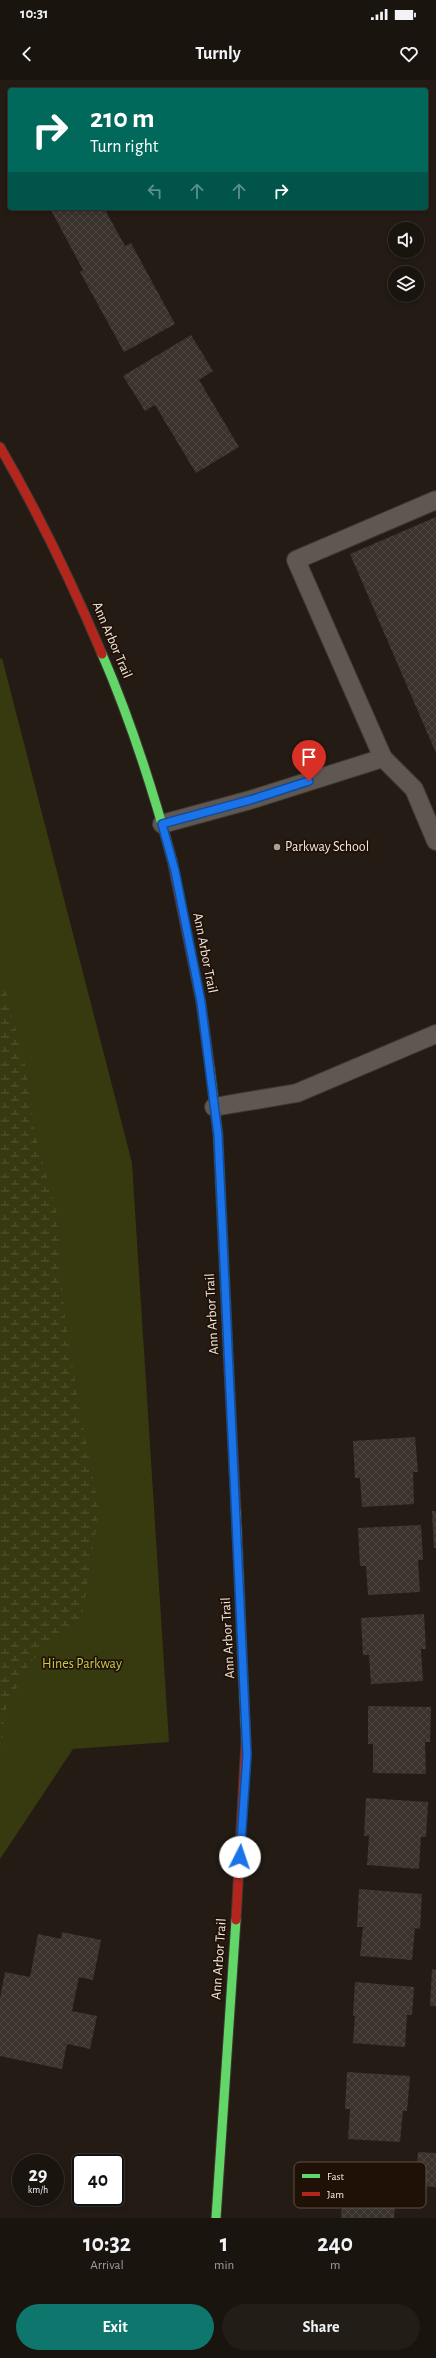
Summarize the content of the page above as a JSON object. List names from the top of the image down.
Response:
{
  "streets": {
    "street": ["Ann Arbor Trail"]
  },
  "parks": ["Hines Parkway"],
  "places": ["Parkway School"],
  "legend": ["Fast", "Jam"],
  "page": {
    "status": "10:31",
    "header": "Turnly",
    "turn": ["210 m", "Turn right"],
    "speed": "29 km/h",
    "limit": "40",
    "eta": [
      "10:32",
      "Arrival",
      "1",
      "min",
      "240",
      "m"
    ],
    "buttons": ["Exit", "Share"]
  }
}
